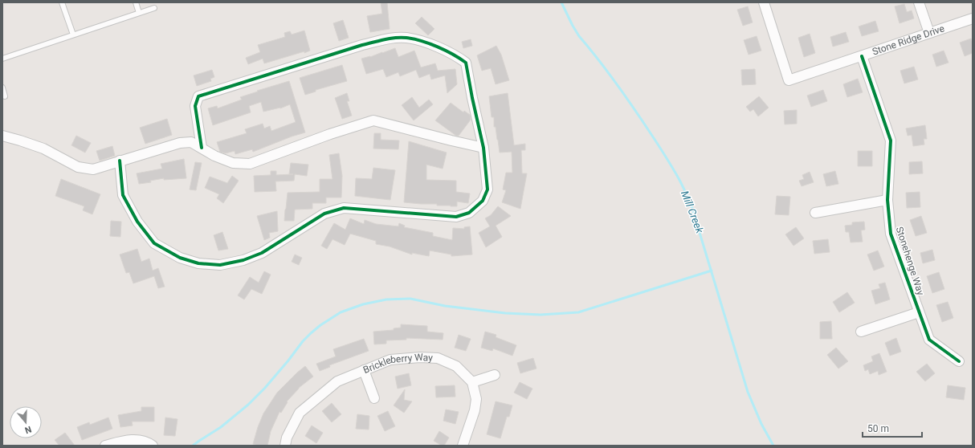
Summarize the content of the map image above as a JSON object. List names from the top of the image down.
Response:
{
  "streets": {
    "street": ["Stone Ridge Drive", "Stonehenge Way", "Brickleberry Way"]
  },
  "crossings": [
    ["Stone Ridge Drive", "Stonehenge Way"]
  ],
  "water": ["Mill Creek"],
  "scale_bar": "50 m",
  "north": "bottom"
}
